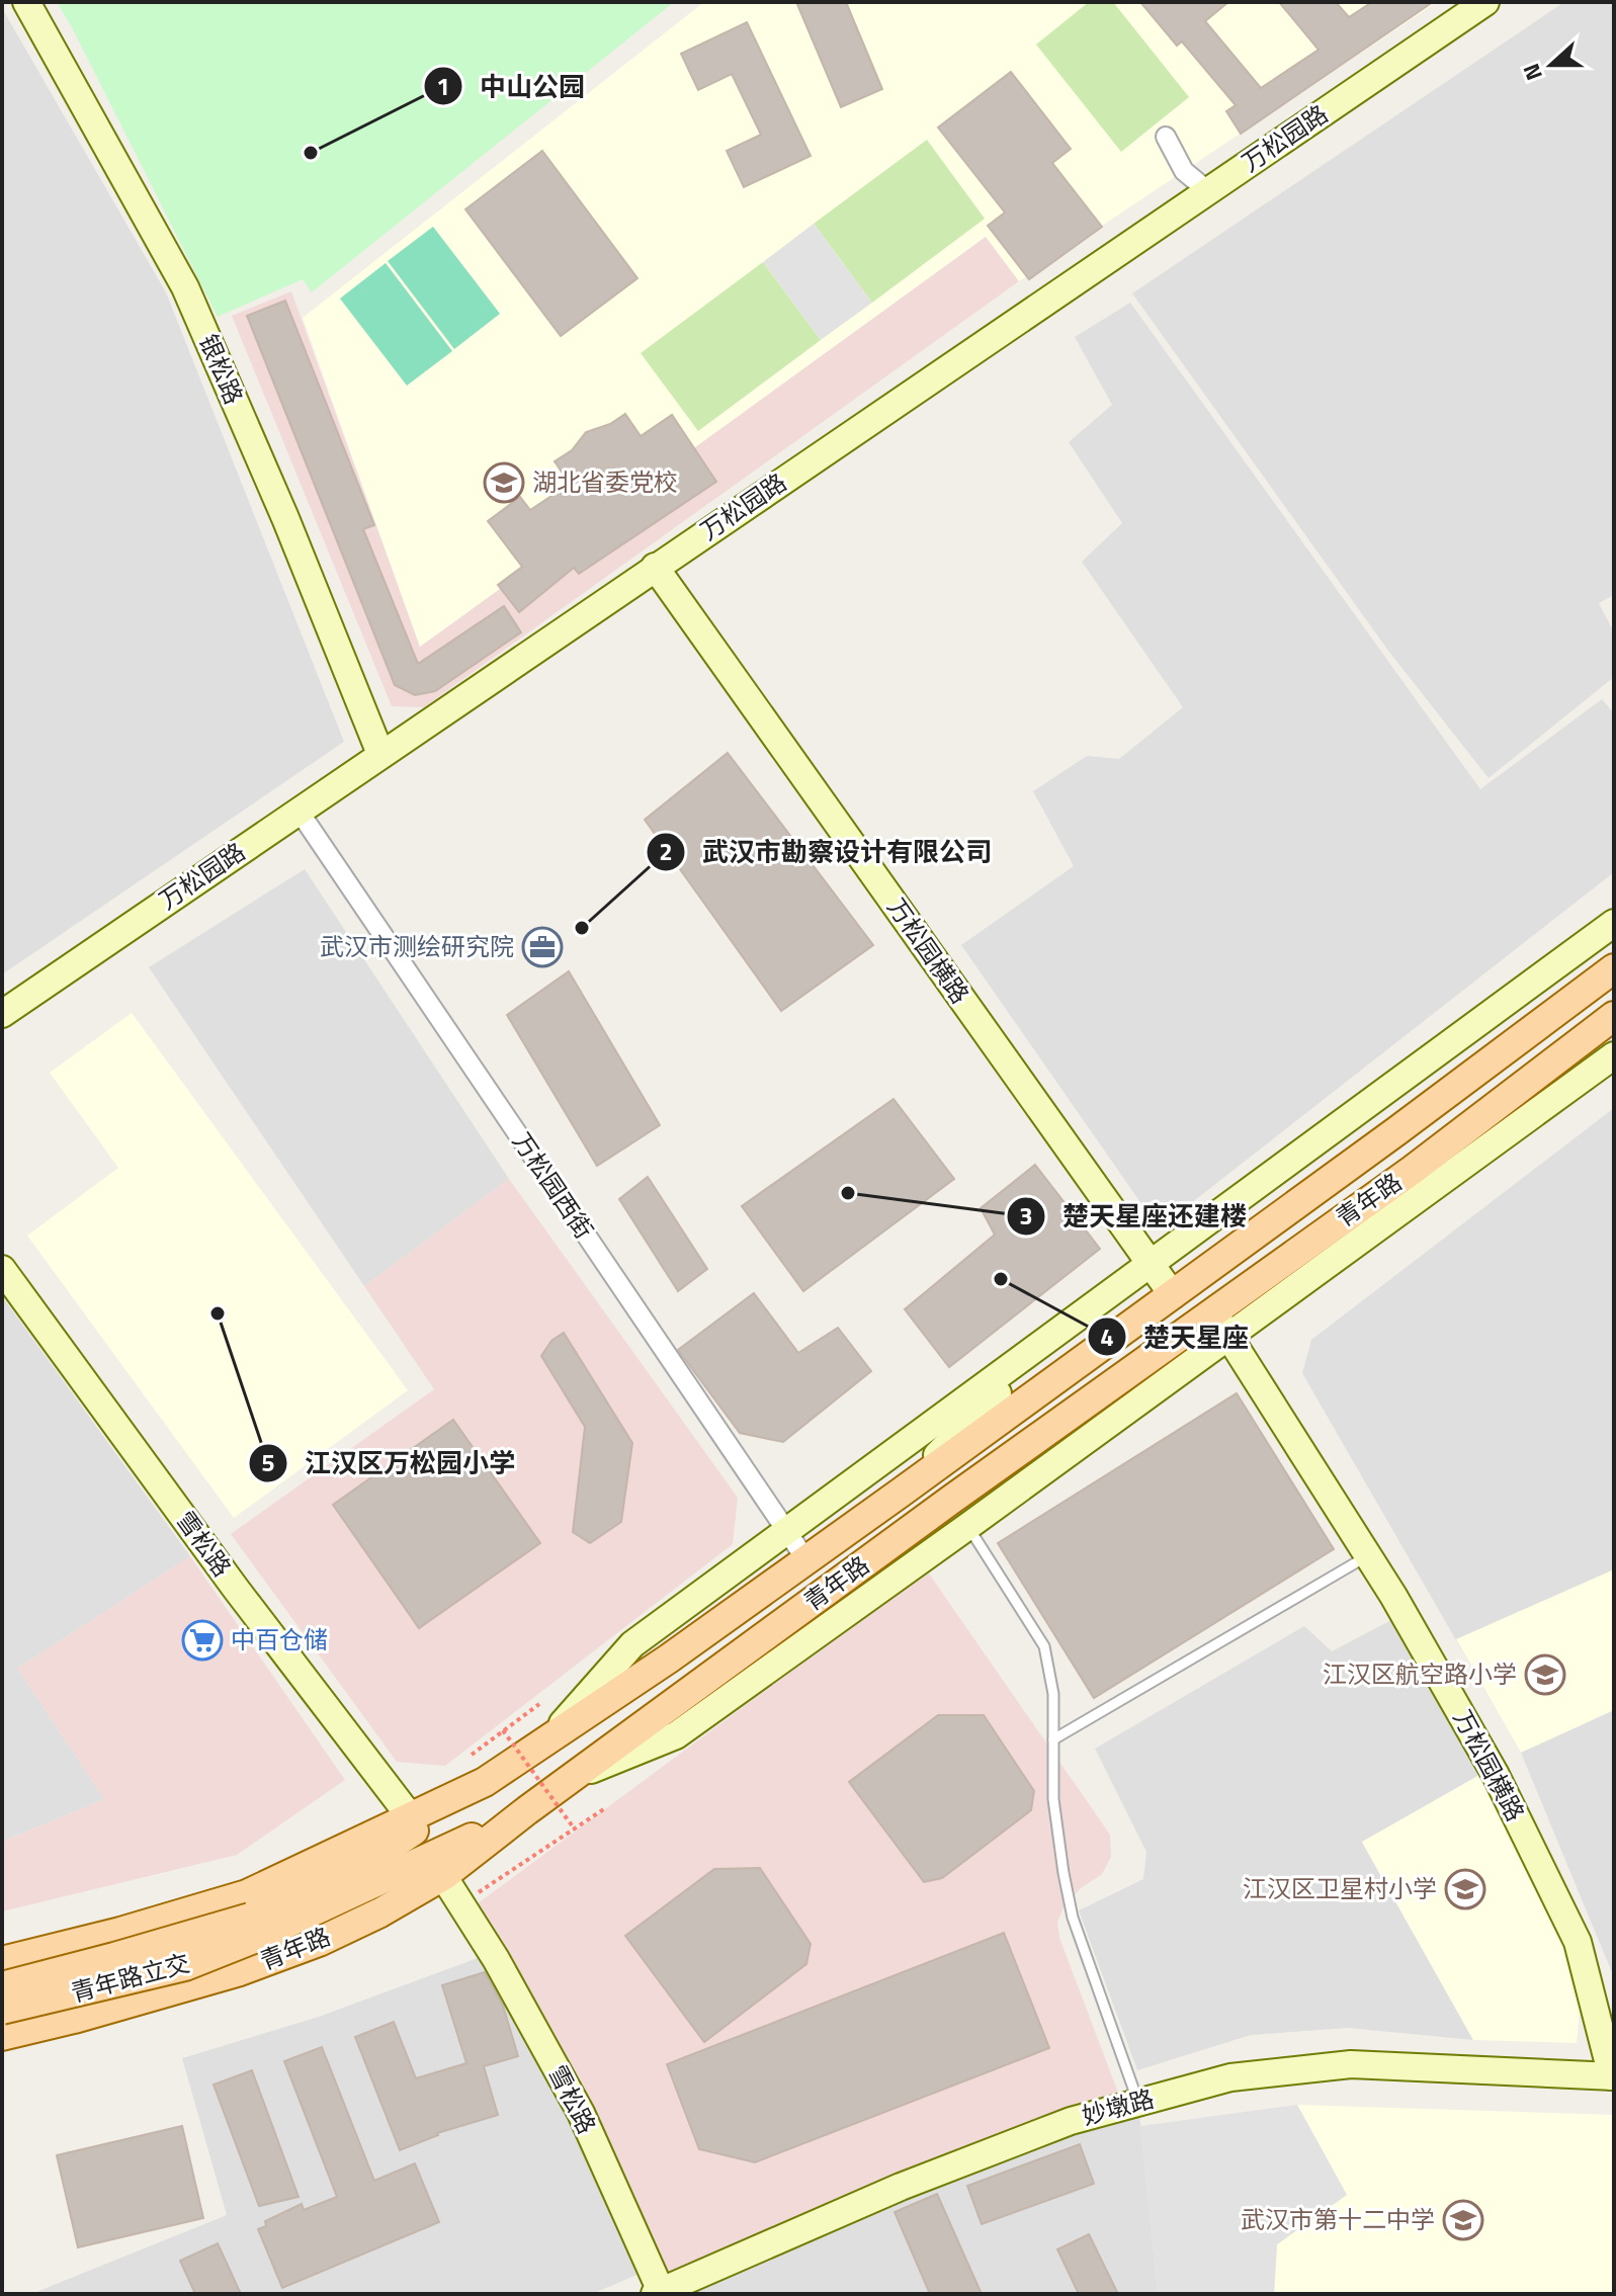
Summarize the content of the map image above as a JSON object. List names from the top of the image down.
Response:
{
  "streets": {
    "main road": ["青年路", "青年路立交"],
    "street": [
      "万松园路",
      "银松路",
      "万松园横路",
      "万松园西街",
      "雪松路",
      "妙墩路"
    ]
  },
  "crossings": [
    ["万松园路", "银松路"],
    ["万松园路", "万松园横路"],
    ["万松园路", "万松园西街"],
    ["万松园横路", "青年路"],
    ["万松园横路", "妙墩路"],
    ["万松园西街", "青年路"],
    ["青年路", "雪松路"],
    ["雪松路", "妙墩路"]
  ],
  "places": {
    "other": [
      "中山公园",
      "武汉市勘察设计有限公司",
      "楚天星座还建楼",
      "楚天星座",
      "江汉区万松园小学"
    ],
    "school or university": [
      "湖北省委党校",
      "江汉区航空路小学",
      "江汉区卫星村小学",
      "武汉市第十二中学"
    ],
    "office": ["武汉市测绘研究院"],
    "supermarket": ["中百仓储"]
  },
  "north": "left"
}
